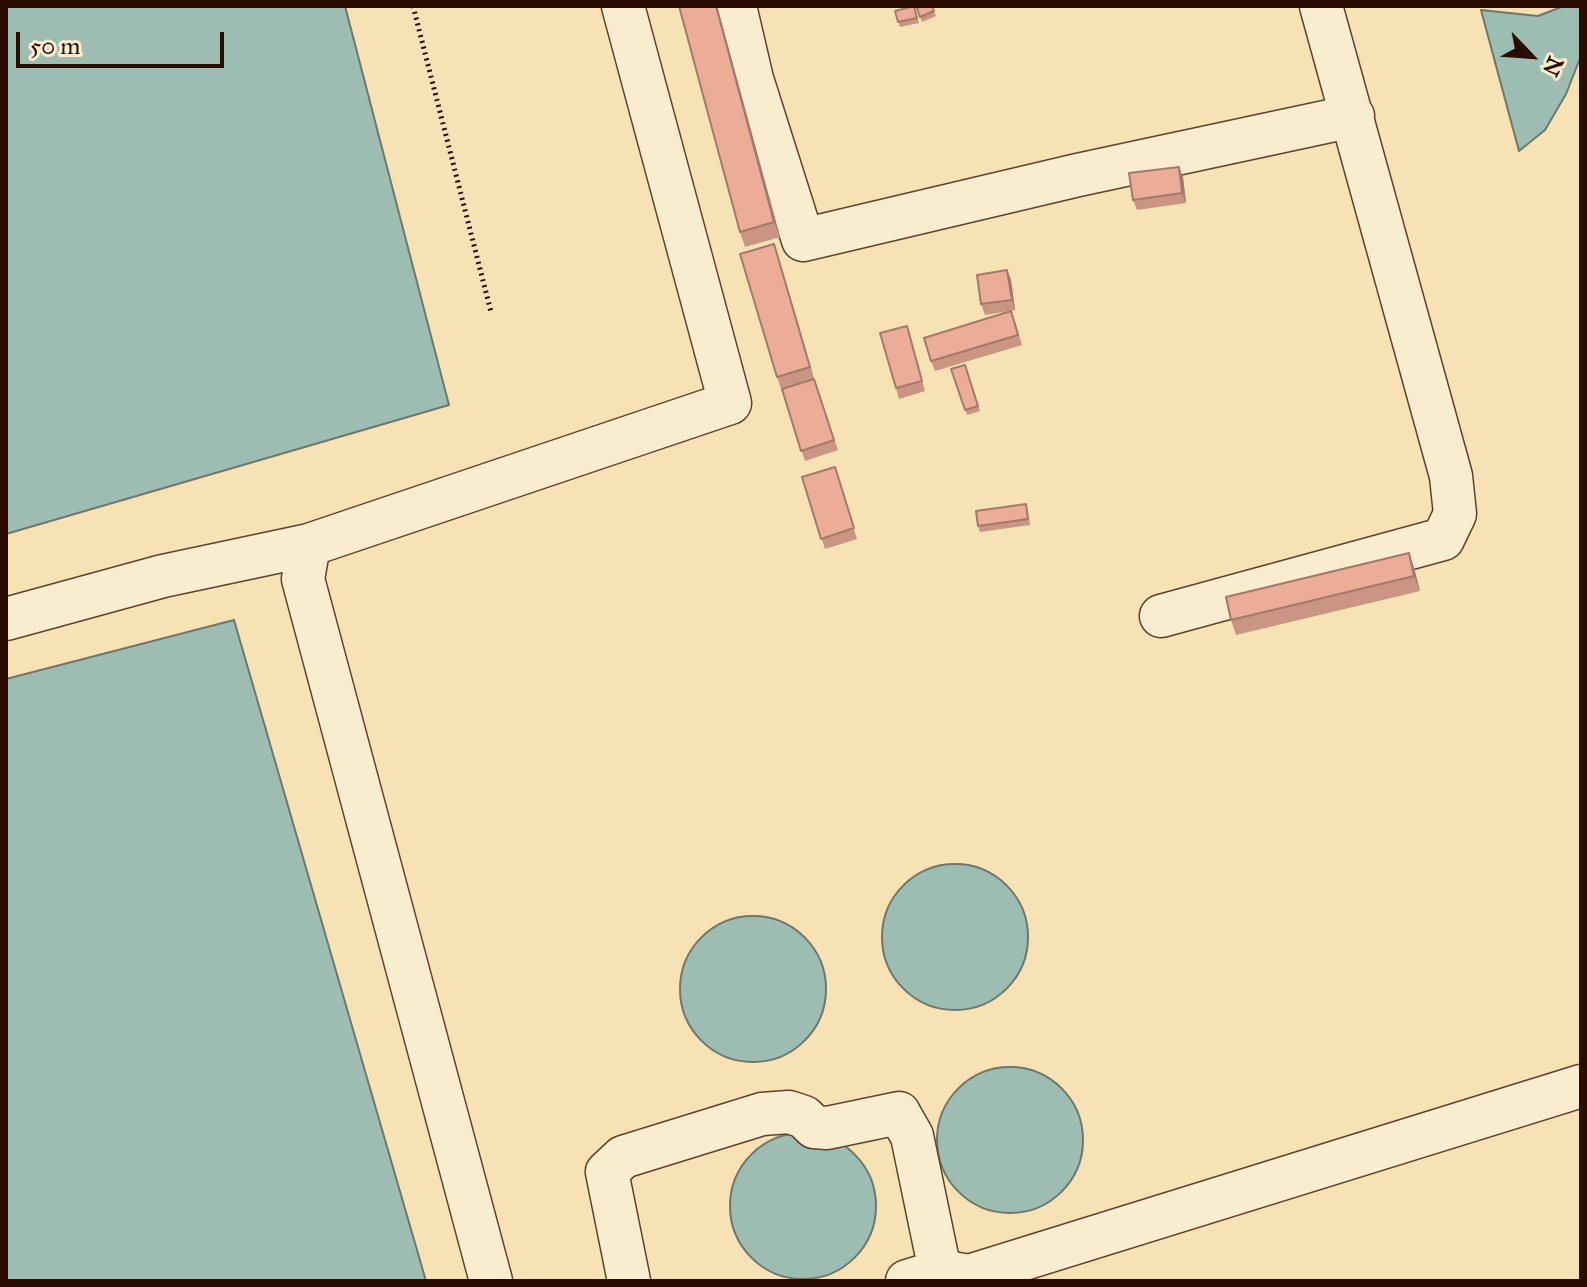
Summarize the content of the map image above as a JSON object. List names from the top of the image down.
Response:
{
  "scale_bar": "50 m",
  "north": "bottom right"
}
